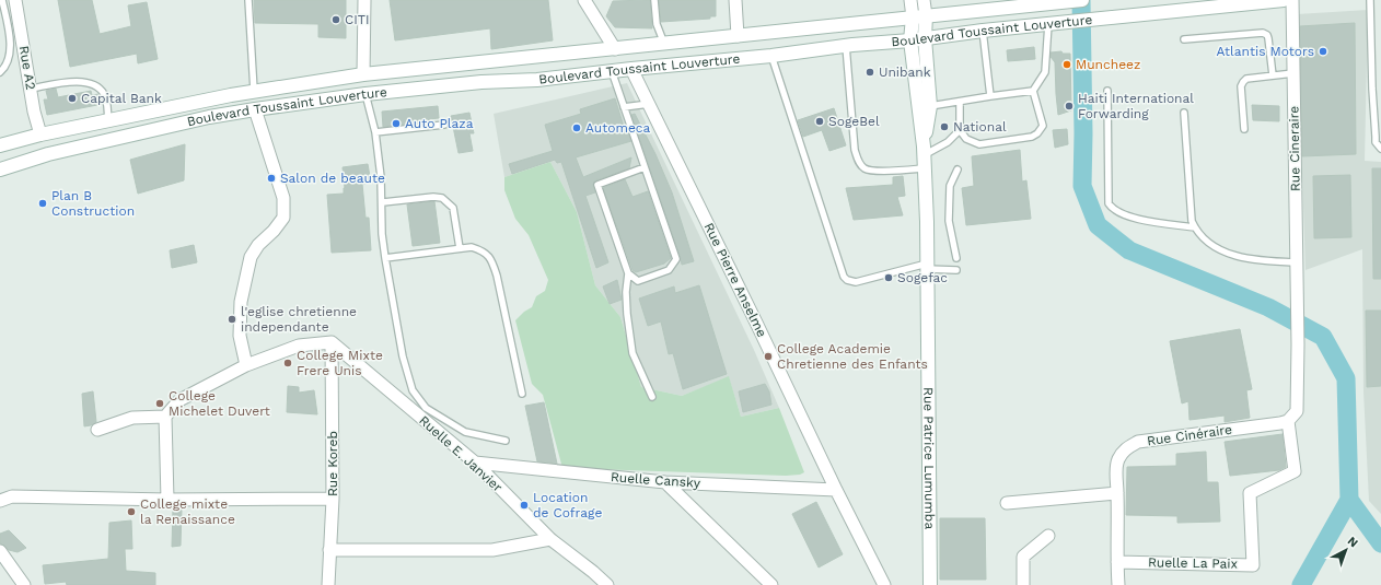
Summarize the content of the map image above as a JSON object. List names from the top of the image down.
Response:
{
  "streets": {
    "main road": ["Boulevard Toussaint Louverture", "Rue Patrice Lumumba"],
    "street": [
      "Rue A2",
      "Rue Cineraire",
      "Rue Pierre Anselme",
      "Rue Cinéraire",
      "Ruelle E. Janvier",
      "Rue Koreb",
      "Ruelle Cansky",
      "Ruelle La Paix"
    ]
  },
  "crossings": [
    ["Boulevard Toussaint Louverture", "Rue A2"],
    ["Boulevard Toussaint Louverture", "Rue Pierre Anselme"],
    ["Boulevard Toussaint Louverture", "Rue Patrice Lumumba"],
    ["Rue Cineraire", "Rue Cinéraire"],
    ["Rue Cineraire", "Ruelle La Paix"],
    ["Rue Pierre Anselme", "Ruelle Cansky"],
    ["Rue Cinéraire", "Ruelle La Paix"],
    ["Ruelle E. Janvier", "Rue Koreb"],
    ["Ruelle E. Janvier", "Ruelle Cansky"]
  ],
  "places": [
    "CITI",
    "Atlantis Motors",
    "Muncheez",
    "Unibank",
    "Capital Bank",
    "Haiti International Forwarding",
    "SogeBel",
    "Auto Plaza",
    "National",
    "Automeca",
    "Salon de beaute",
    "Plan B Construction",
    "Sogefac",
    "l'eglise chretienne independante",
    "College Academie Chretienne des Enfants",
    "College Mixte Frere Unis",
    "College Michelet Duvert",
    "Location de Cofrage",
    "College mixte la Renaissance"
  ],
  "north": "top right"
}
